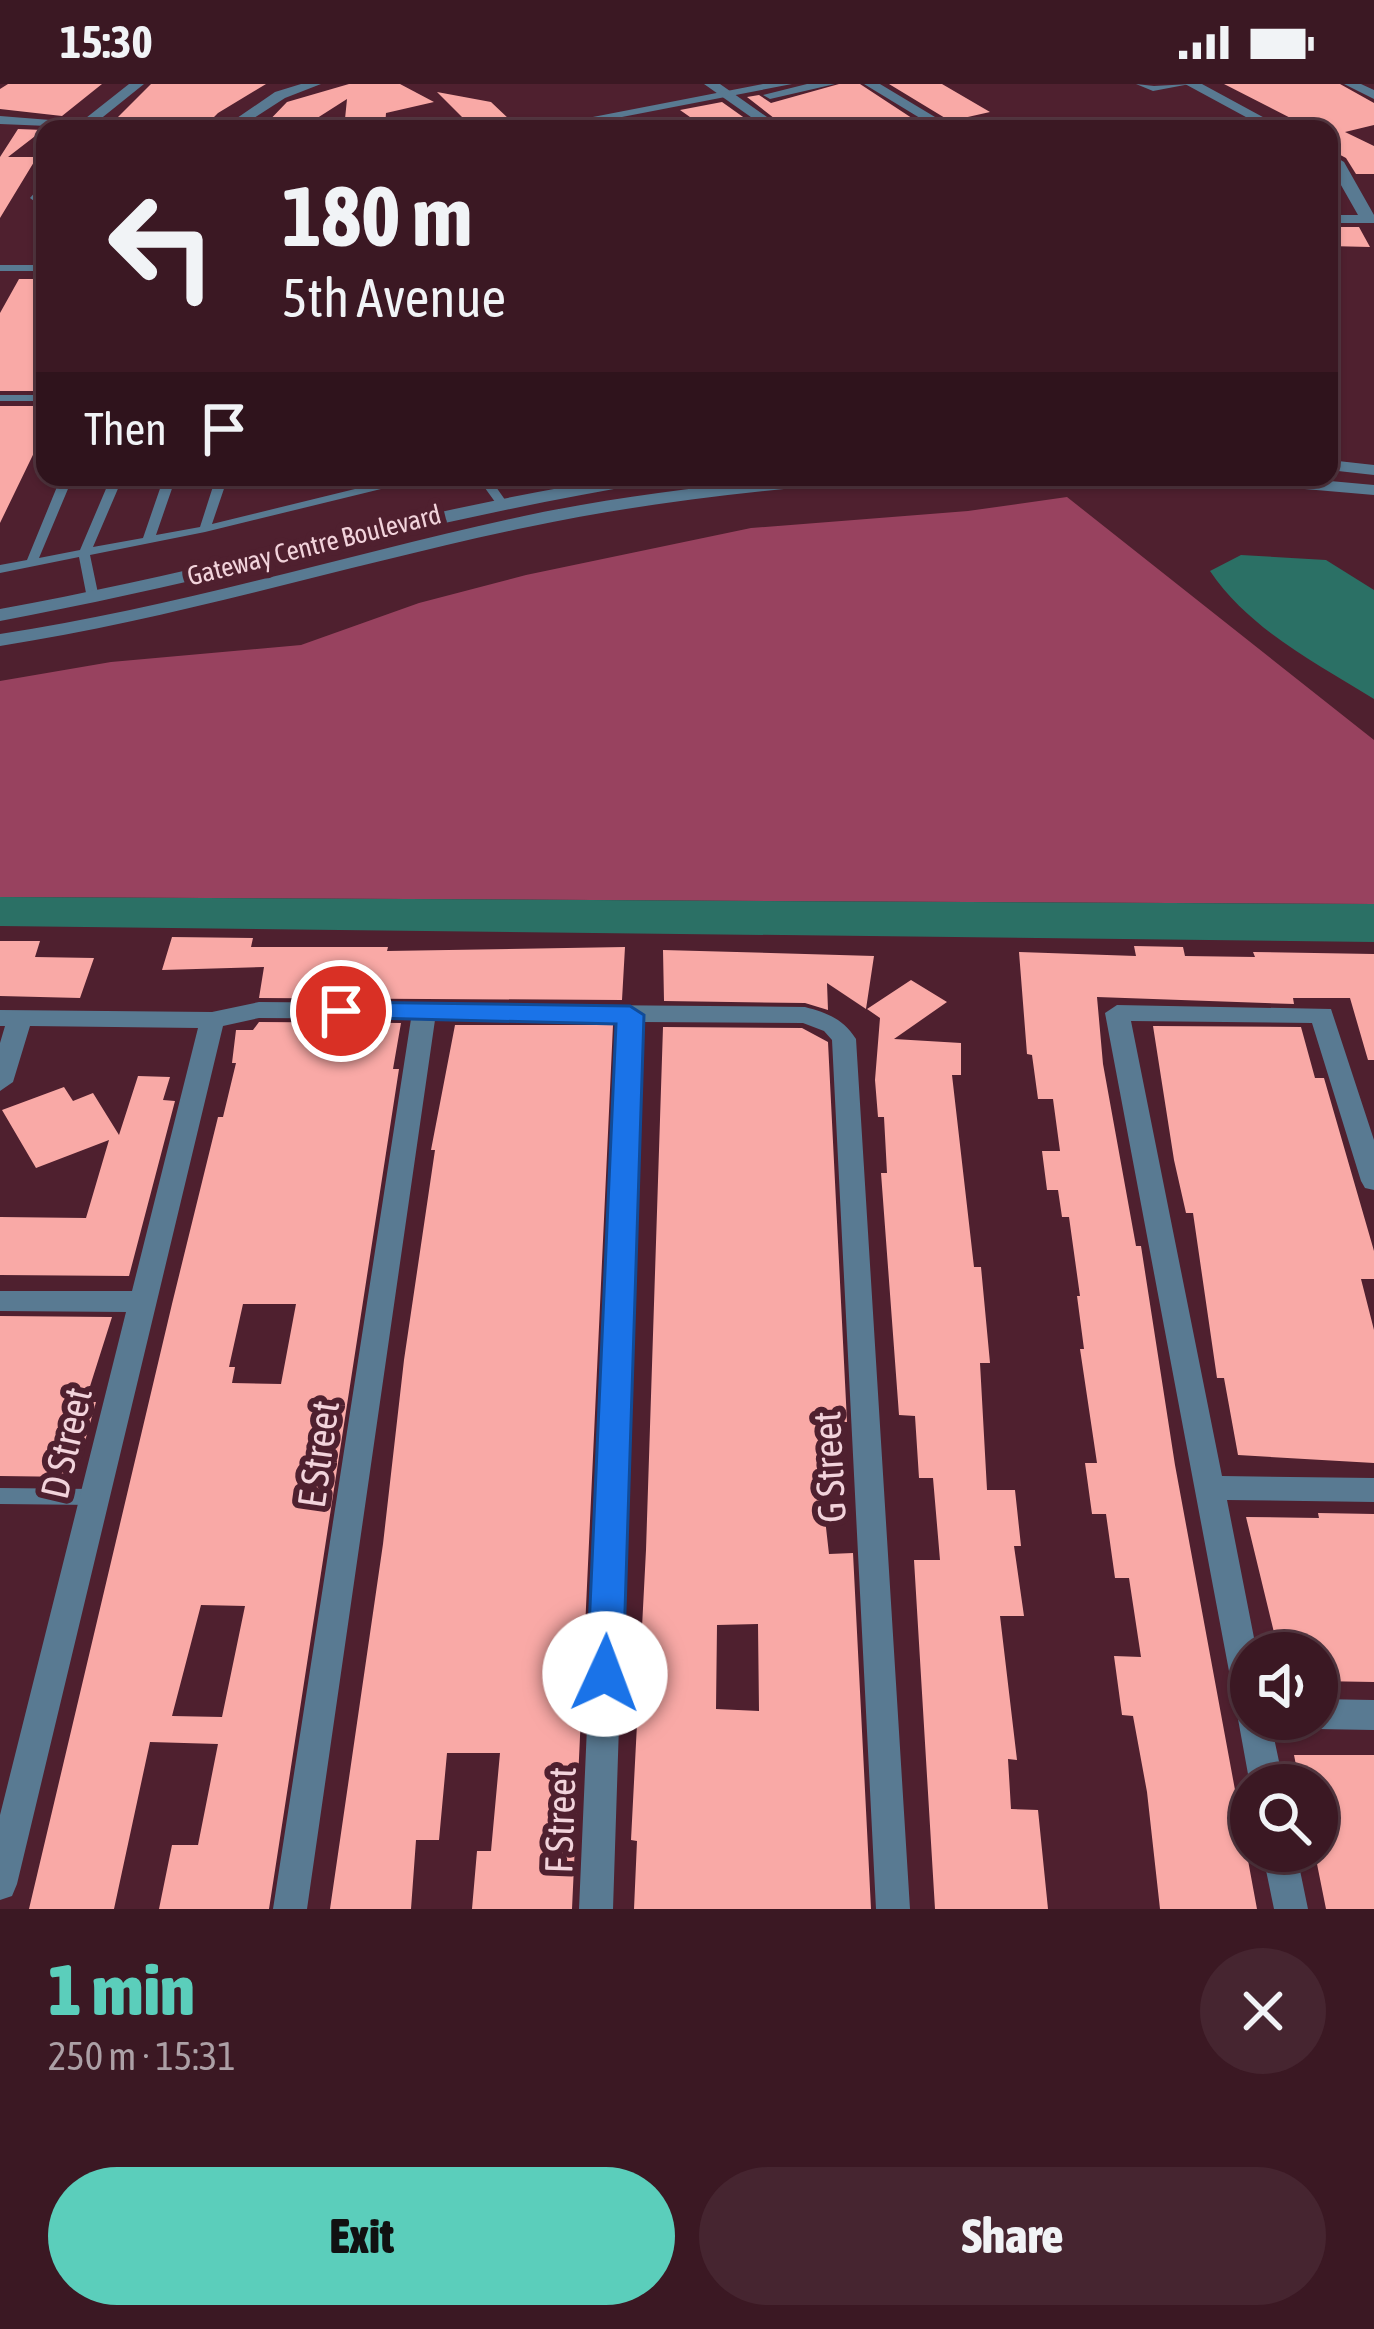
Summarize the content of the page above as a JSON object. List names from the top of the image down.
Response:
{
  "streets": {
    "street": [
      "Gateway Centre Boulevard",
      "D Street",
      "E Street",
      "G Street",
      "F Street"
    ]
  },
  "crossings": [
    ["G Street", "F Street"]
  ],
  "page": {
    "status": "15:30",
    "turn": ["180 m", "5th Avenue"],
    "then": "Then",
    "heading": ["1 min", "250 m · 15:31"],
    "buttons": ["Exit", "Share"]
  }
}
